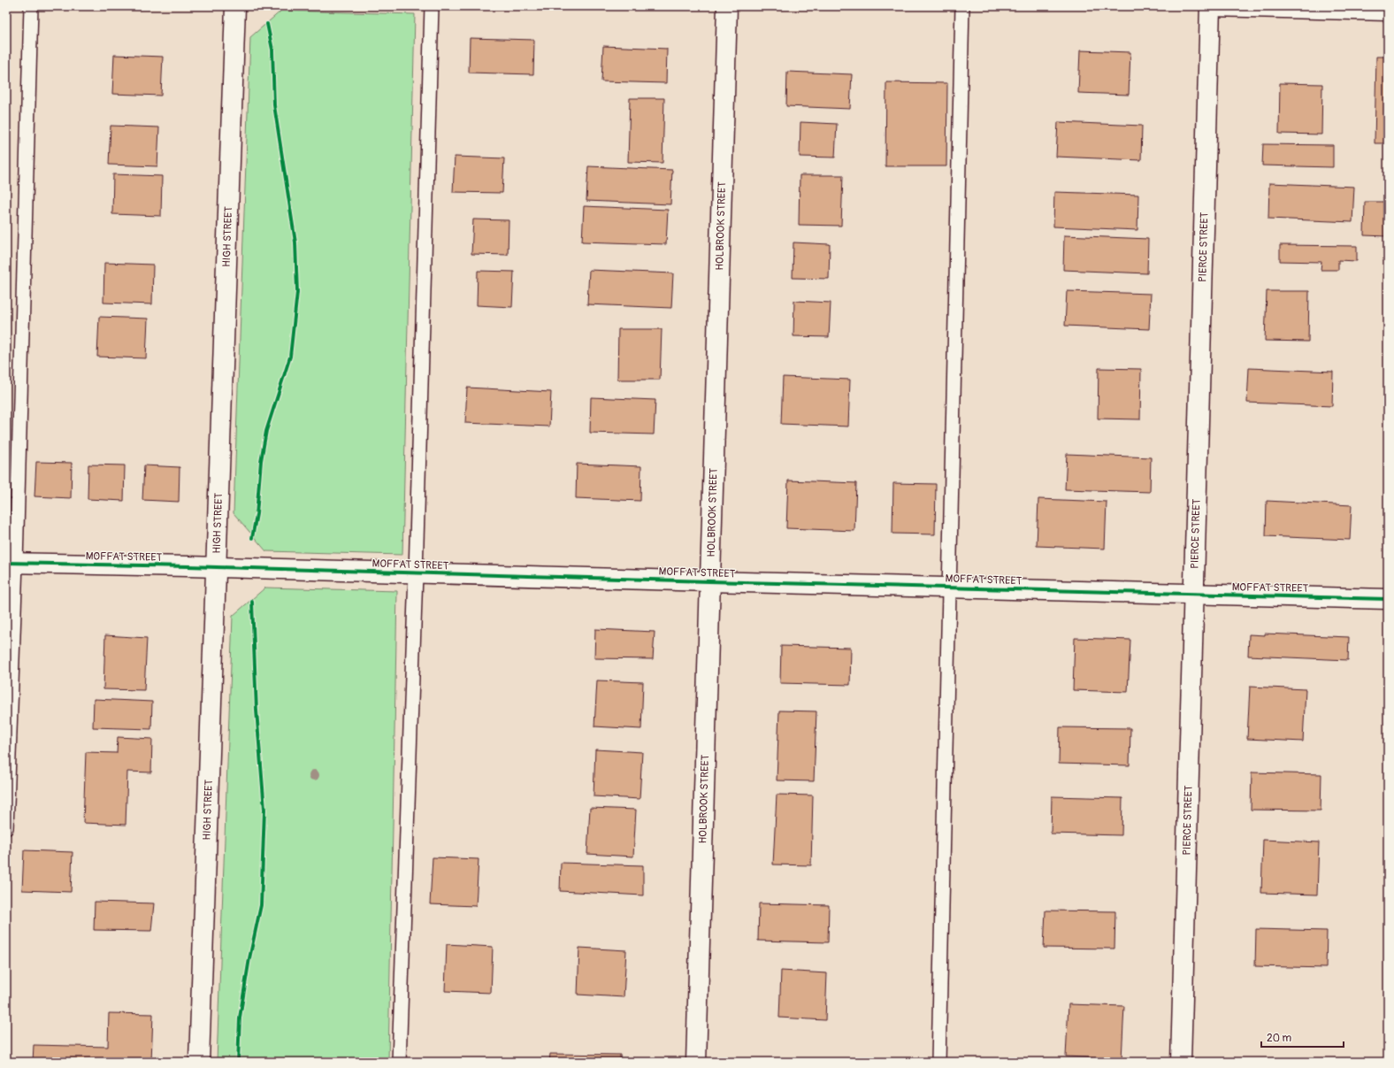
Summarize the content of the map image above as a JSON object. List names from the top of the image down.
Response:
{
  "streets": {
    "street": [
      "HOLBROOK STREET",
      "HIGH STREET",
      "PIERCE STREET",
      "MOFFAT STREET"
    ]
  },
  "crossings": [
    ["HOLBROOK STREET", "MOFFAT STREET"],
    ["HIGH STREET", "MOFFAT STREET"],
    ["PIERCE STREET", "MOFFAT STREET"]
  ],
  "scale_bar": "20 m"
}
